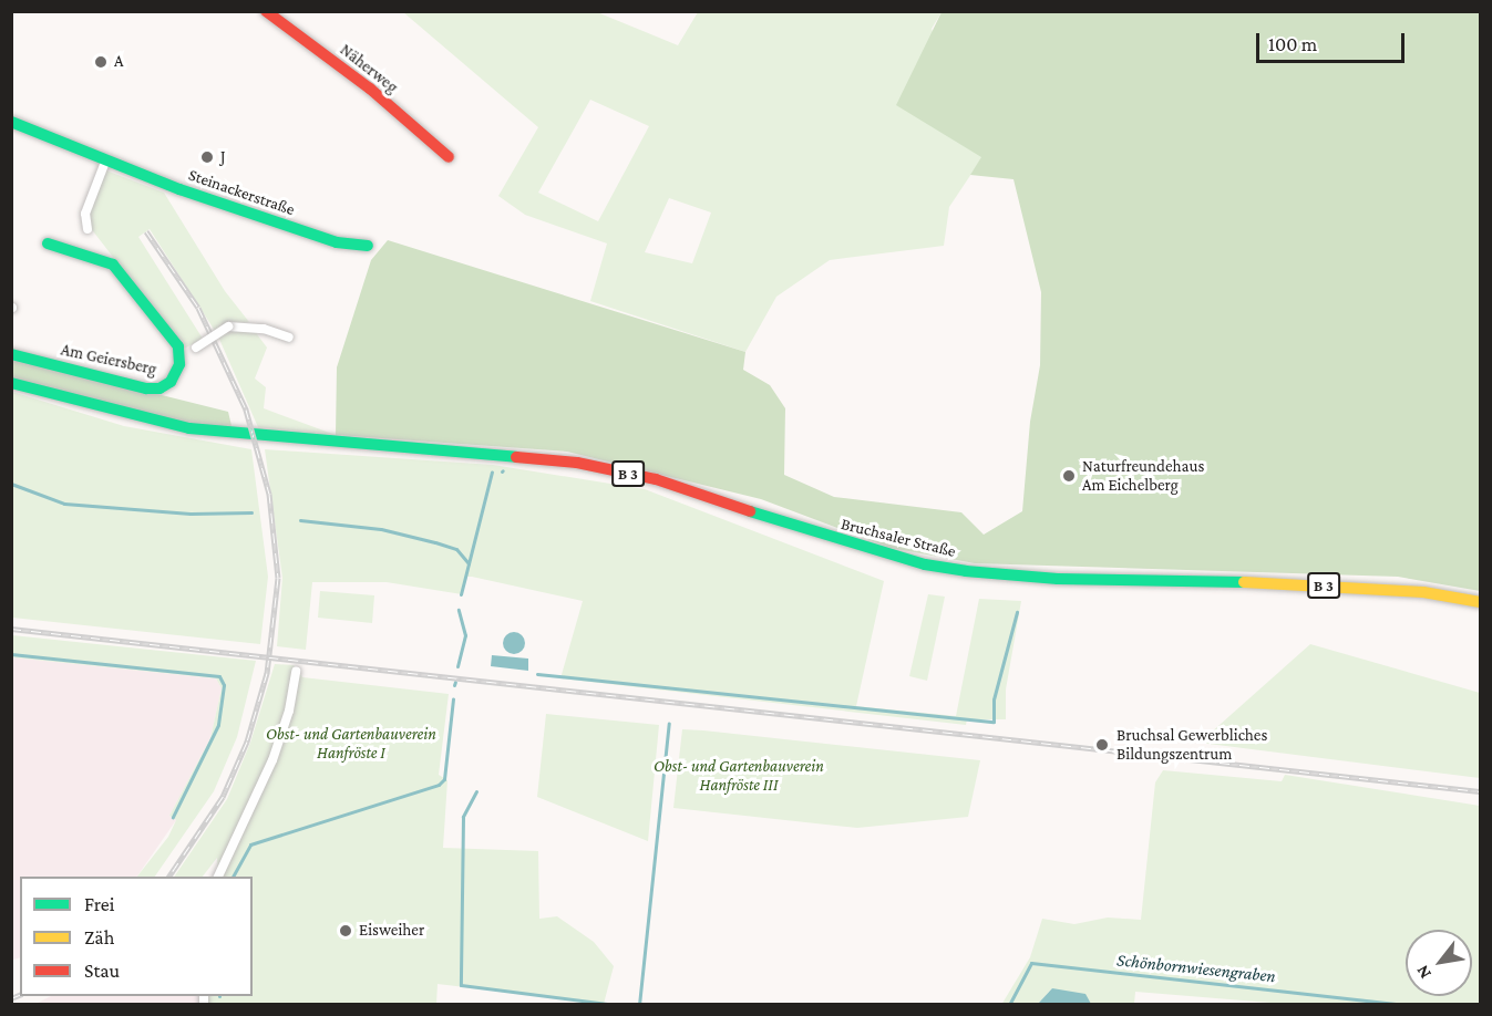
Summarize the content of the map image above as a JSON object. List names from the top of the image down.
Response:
{
  "streets": {
    "main road": [
      "Näherweg",
      "Steinackerstraße",
      "Am Geiersberg",
      "B 3",
      "Bruchsaler Straße"
    ]
  },
  "water": ["Schönbornwiesengraben"],
  "parks": ["Obst- und Gartenbauverein Hanfröste I", "Obst- und Gartenbauverein Hanfröste III"],
  "places": [
    "A",
    "J",
    "Naturfreundehaus Am Eichelberg",
    "Bruchsal Gewerbliches Bildungszentrum",
    "Eisweiher"
  ],
  "legend": ["Frei", "Zäh", "Stau"],
  "scale_bar": "100 m",
  "north": "bottom left"
}
